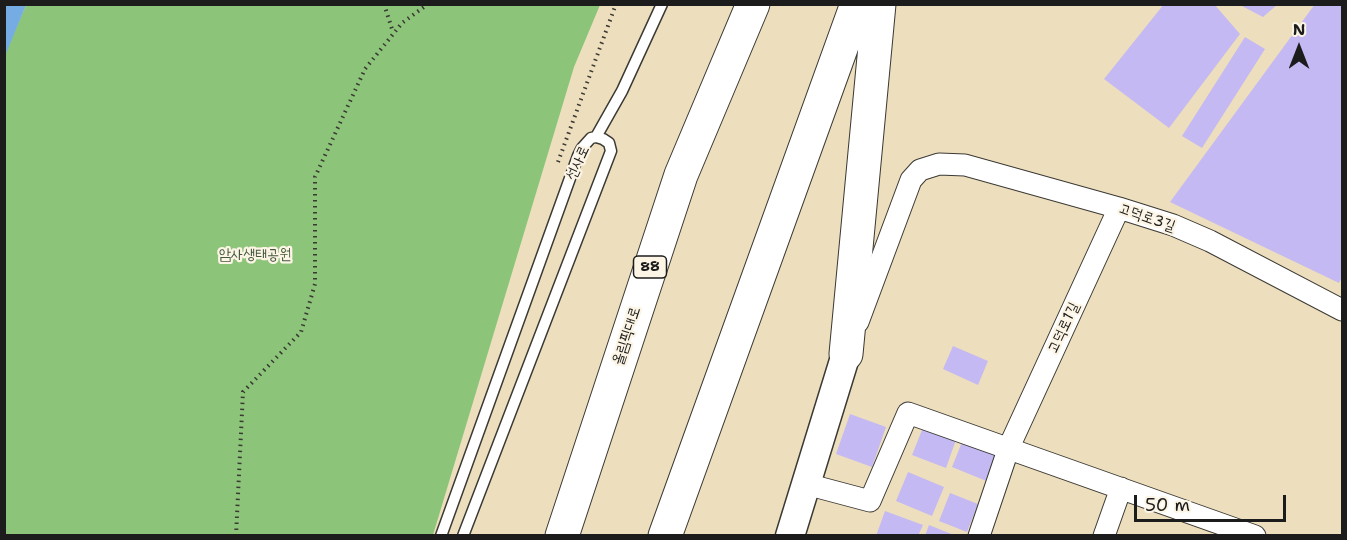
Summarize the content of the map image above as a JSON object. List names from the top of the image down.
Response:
{
  "streets": {
    "highway": ["88", "올림픽대로"],
    "street": ["고덕로3길", "고덕로1길"],
    "lane": ["선사로"]
  },
  "crossings": [
    ["고덕로3길", "고덕로1길"]
  ],
  "parks": ["암사생태공원"],
  "scale_bar": "50 m",
  "north": "top"
}
